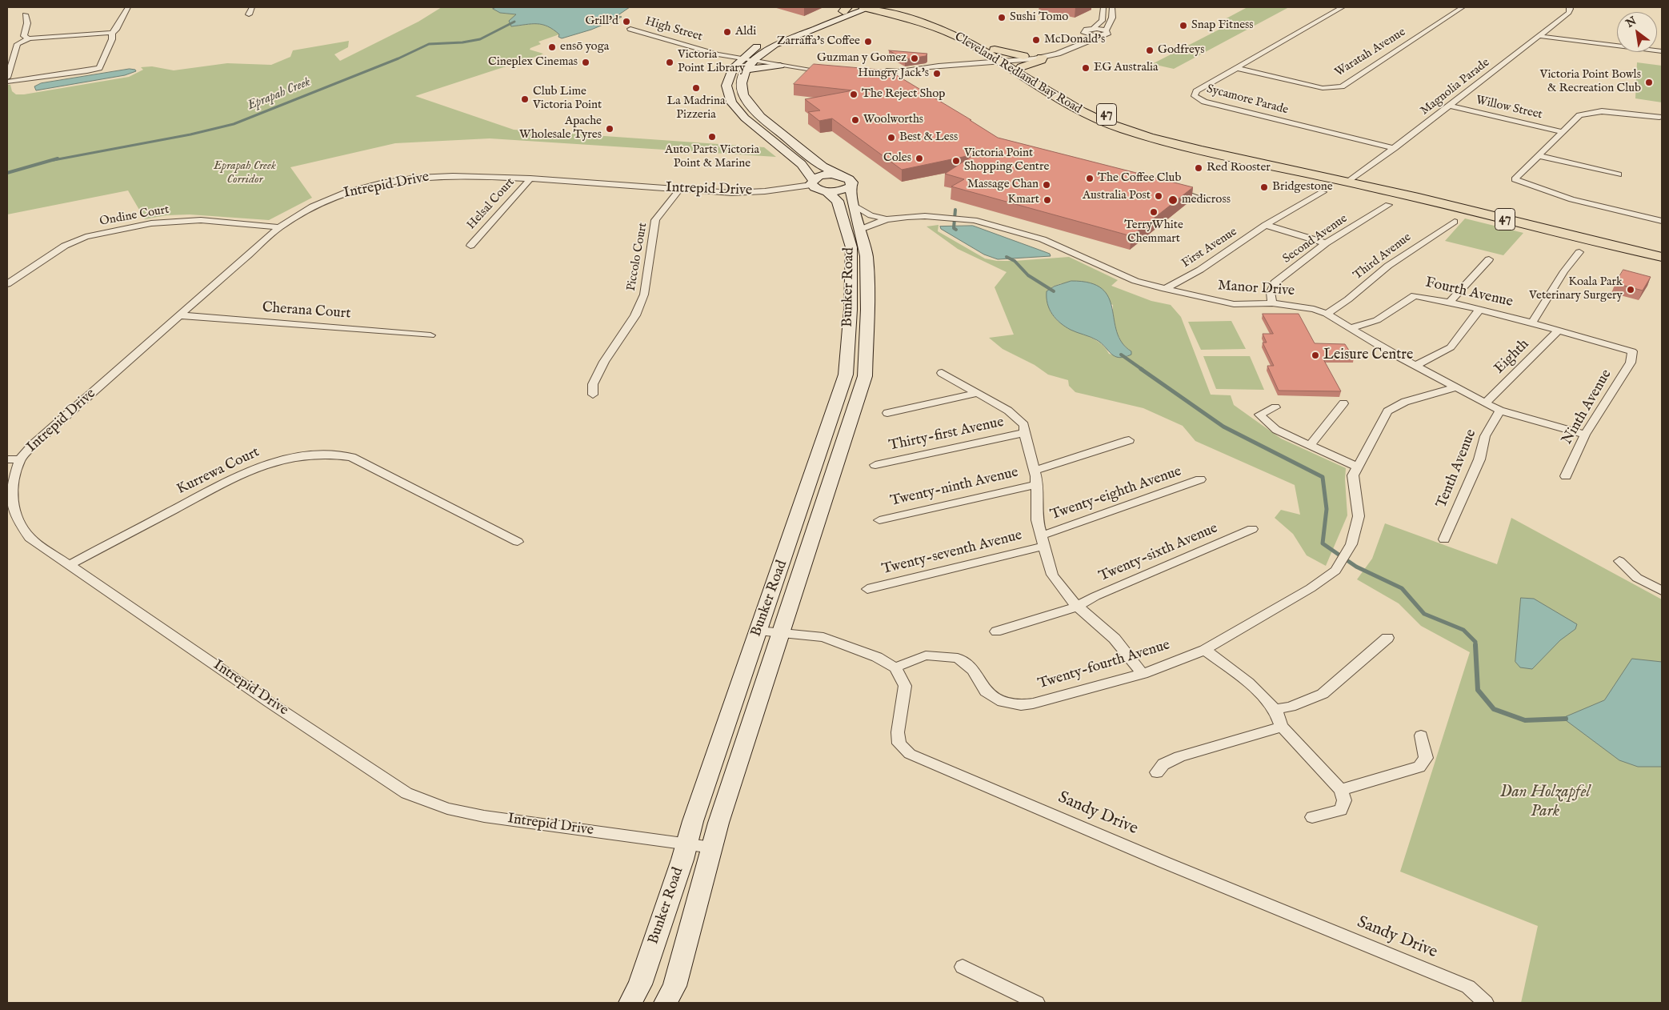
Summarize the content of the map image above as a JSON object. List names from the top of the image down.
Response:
{
  "streets": {
    "highway": ["Cleveland Redland Bay Road", "47"],
    "main road": ["Bunker Road"],
    "street": [
      "High Street",
      "Waratah Avenue",
      "Magnolia Parade",
      "Sycamore Parade",
      "Willow Street",
      "Intrepid Drive",
      "Helsal Court",
      "Ondine Court",
      "Second Avenue",
      "First Avenue",
      "Piccolo Court",
      "Third Avenue",
      "Manor Drive",
      "Fourth Avenue",
      "Cherana Court",
      "Eighth",
      "Ninth Avenue",
      "Thirty-first Avenue",
      "Tenth Avenue",
      "Kurrewa Court",
      "Twenty-ninth Avenue",
      "Twenty-eighth Avenue",
      "Twenty-seventh Avenue",
      "Twenty-sixth Avenue",
      "Twenty-fourth Avenue",
      "Sandy Drive"
    ]
  },
  "crossings": [
    ["Waratah Avenue", "Sycamore Parade"],
    ["Cleveland Redland Bay Road", "Magnolia Parade"],
    ["Magnolia Parade", "Sycamore Parade"],
    ["Magnolia Parade", "Willow Street"],
    ["Intrepid Drive", "Helsal Court"],
    ["Intrepid Drive", "Ondine Court"],
    ["Intrepid Drive", "Piccolo Court"],
    ["Intrepid Drive", "Bunker Road"],
    ["Intrepid Drive", "Cherana Court"],
    ["Intrepid Drive", "Kurrewa Court"],
    ["Second Avenue", "Manor Drive"],
    ["First Avenue", "Manor Drive"],
    ["Third Avenue", "Manor Drive"],
    ["Bunker Road", "Manor Drive"],
    ["Bunker Road", "Sandy Drive"],
    ["Manor Drive", "Fourth Avenue"],
    ["Manor Drive", "Eighth"],
    ["Manor Drive", "Ninth Avenue"],
    ["Manor Drive", "Tenth Avenue"],
    ["Fourth Avenue", "Eighth"],
    ["Fourth Avenue", "Ninth Avenue"],
    ["Twenty-eighth Avenue", "Twenty-seventh Avenue"],
    ["Twenty-fourth Avenue", "Sandy Drive"]
  ],
  "water": ["Eprapah Creek"],
  "parks": ["Eprapah Creek Corridor", "Dan Holzapfel Park"],
  "places": [
    "Sushi Tomo",
    "Grill'd",
    "Snap Fitness",
    "Aldi",
    "McDonald's",
    "Zarraffa's Coffee",
    "ensō yoga",
    "Godfreys",
    "Guzman y Gomez",
    "Cineplex Cinemas",
    "Victoria Point Library",
    "EG Australia",
    "Hungry Jack's",
    "Victoria Point Bowls & Recreation Club",
    "La Madrina Pizzeria",
    "The Reject Shop",
    "Club Lime Victoria Point",
    "Woolworths",
    "Apache Wholesale Tyres",
    "Auto Parts Victoria Point & Marine",
    "Best & Less",
    "Coles",
    "Victoria Point Shopping Centre",
    "Red Rooster",
    "The Coffee Club",
    "Massage Chan",
    "Bridgestone",
    "Australia Post",
    "Kmart",
    "medicross",
    "TerryWhite Chemmart",
    "Koala Park Veterinary Surgery",
    "Leisure Centre"
  ],
  "north": "top left"
}
